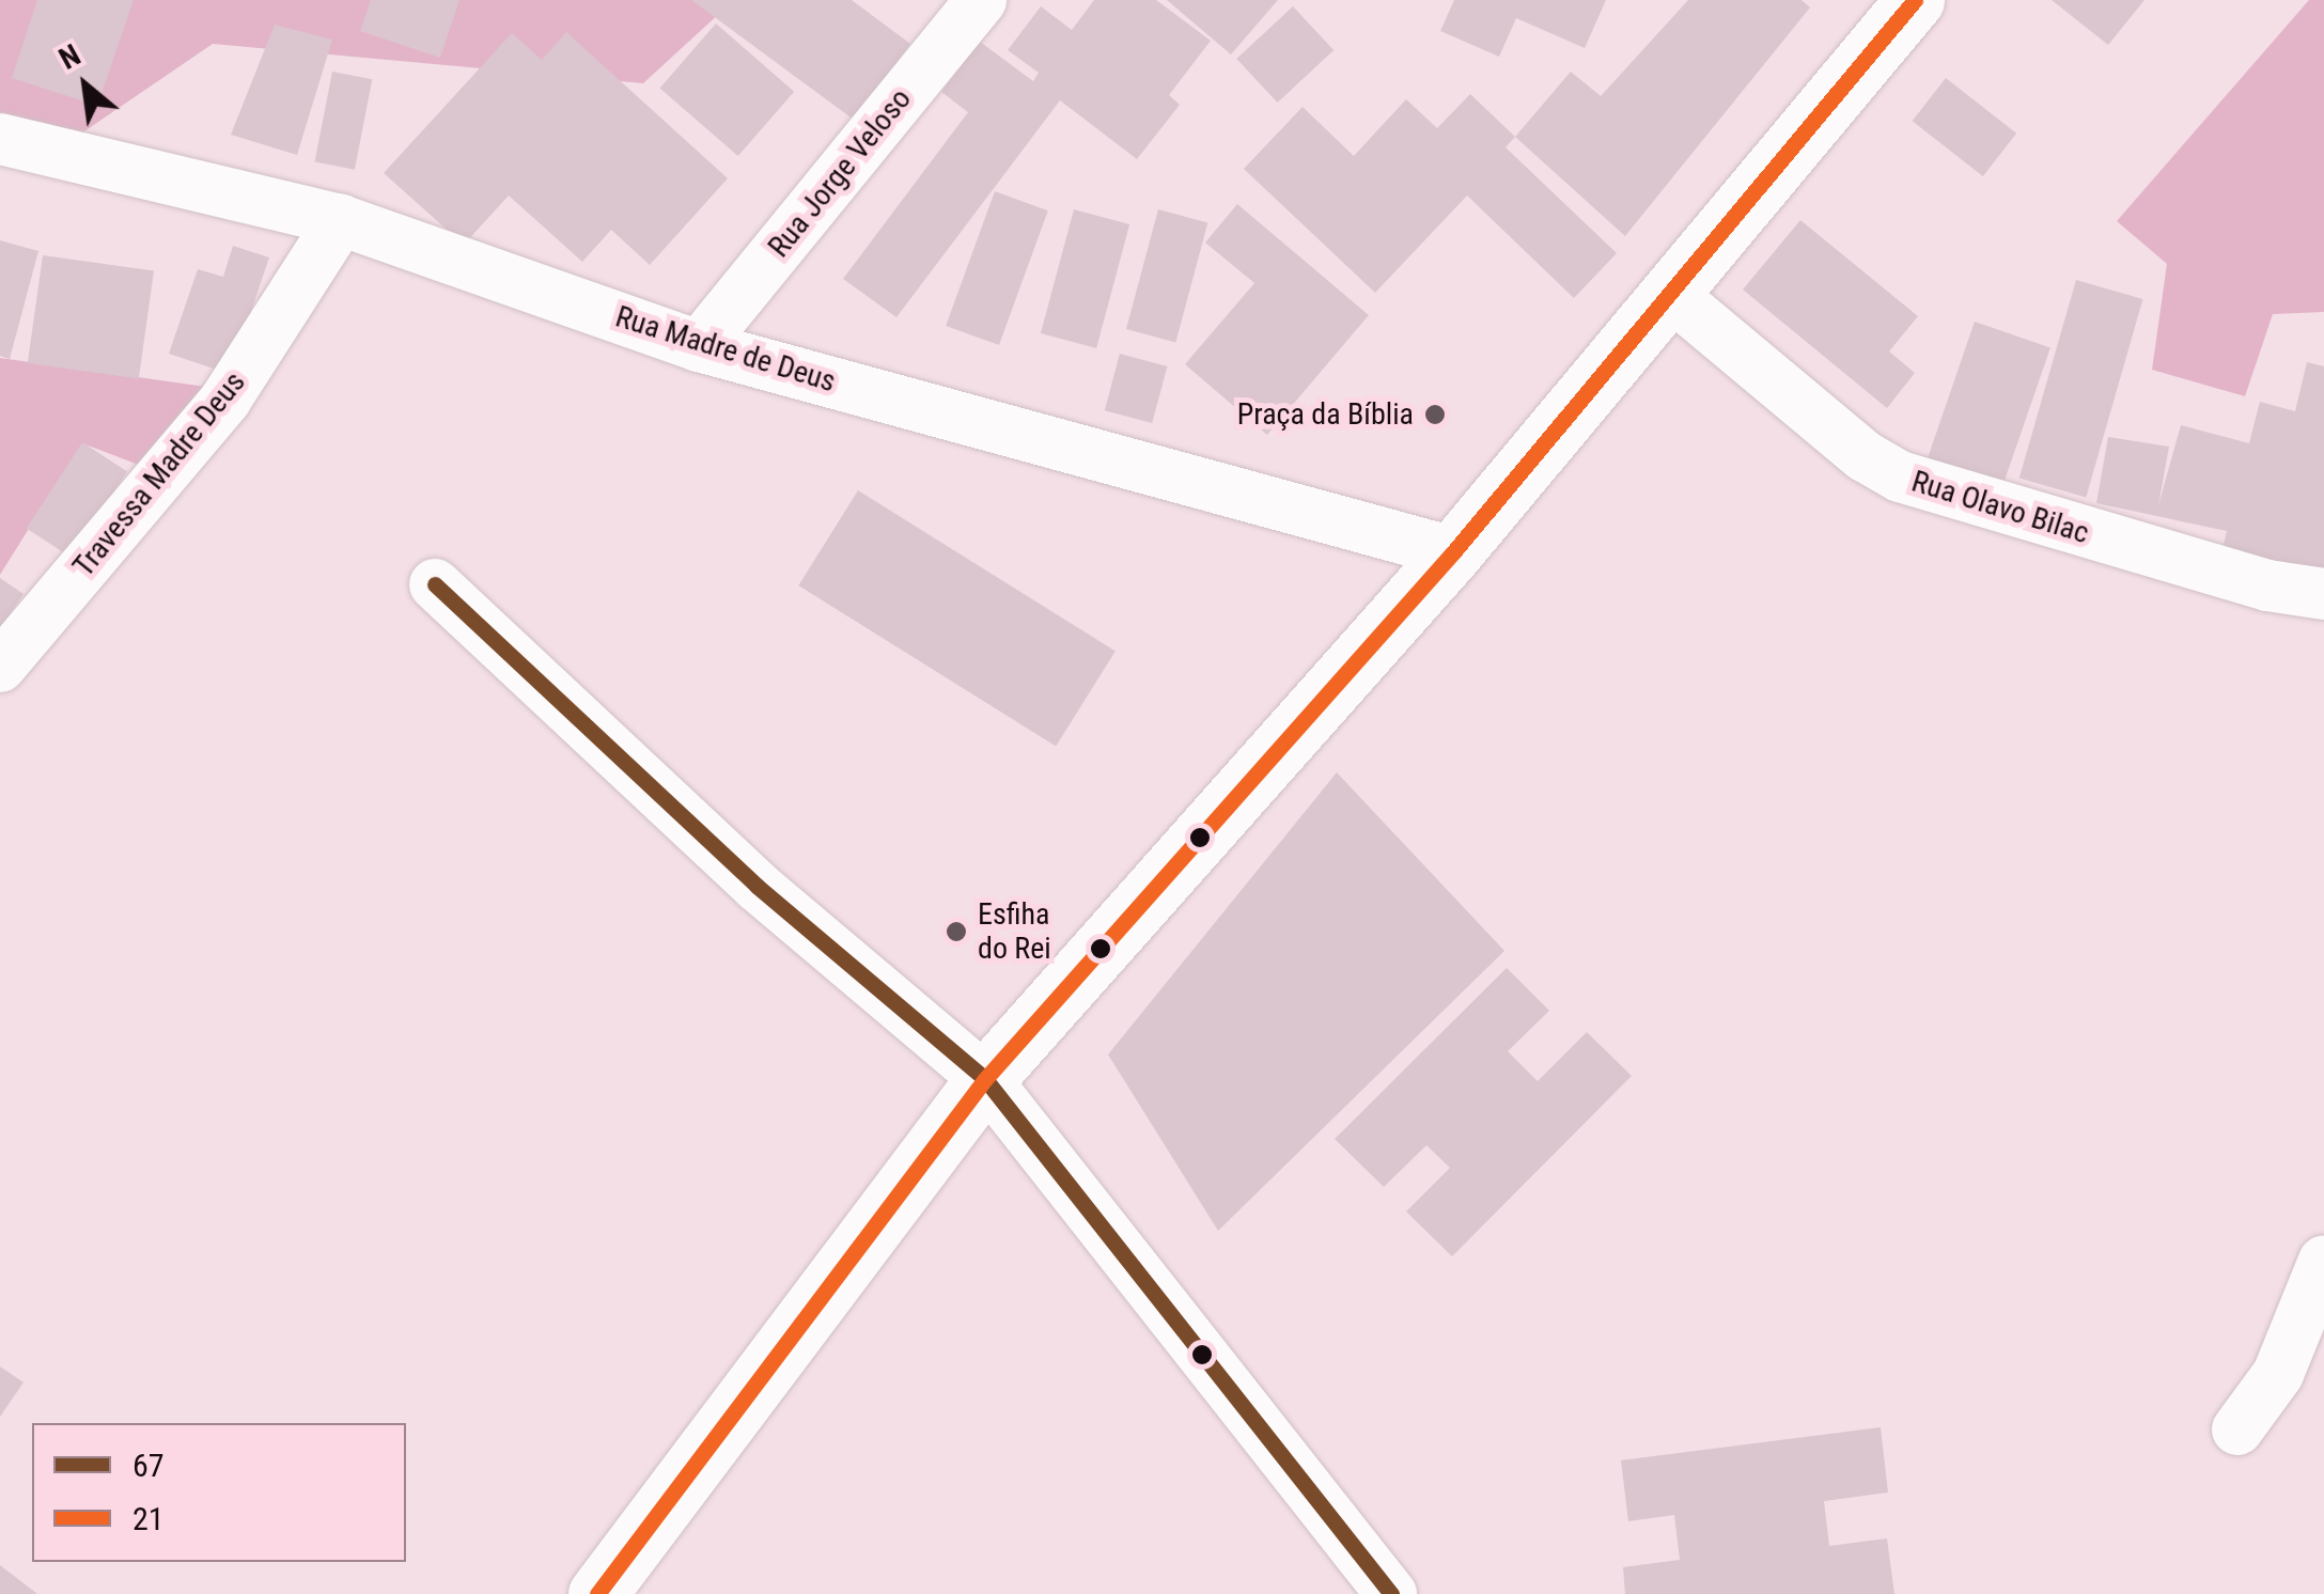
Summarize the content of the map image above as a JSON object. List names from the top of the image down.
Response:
{
  "streets": {
    "street": [
      "Rua Jorge Veloso",
      "Rua Madre de Deus",
      "Travessa Madre Deus",
      "Rua Olavo Bilac"
    ]
  },
  "crossings": [
    ["Rua Jorge Veloso", "Rua Madre de Deus"],
    ["Rua Madre de Deus", "Travessa Madre Deus"]
  ],
  "places": ["Praça da Bíblia", "Esfiha do Rei"],
  "lines": ["transit line 21", "transit line 67"],
  "legend": ["67", "21"],
  "north": "top left"
}
